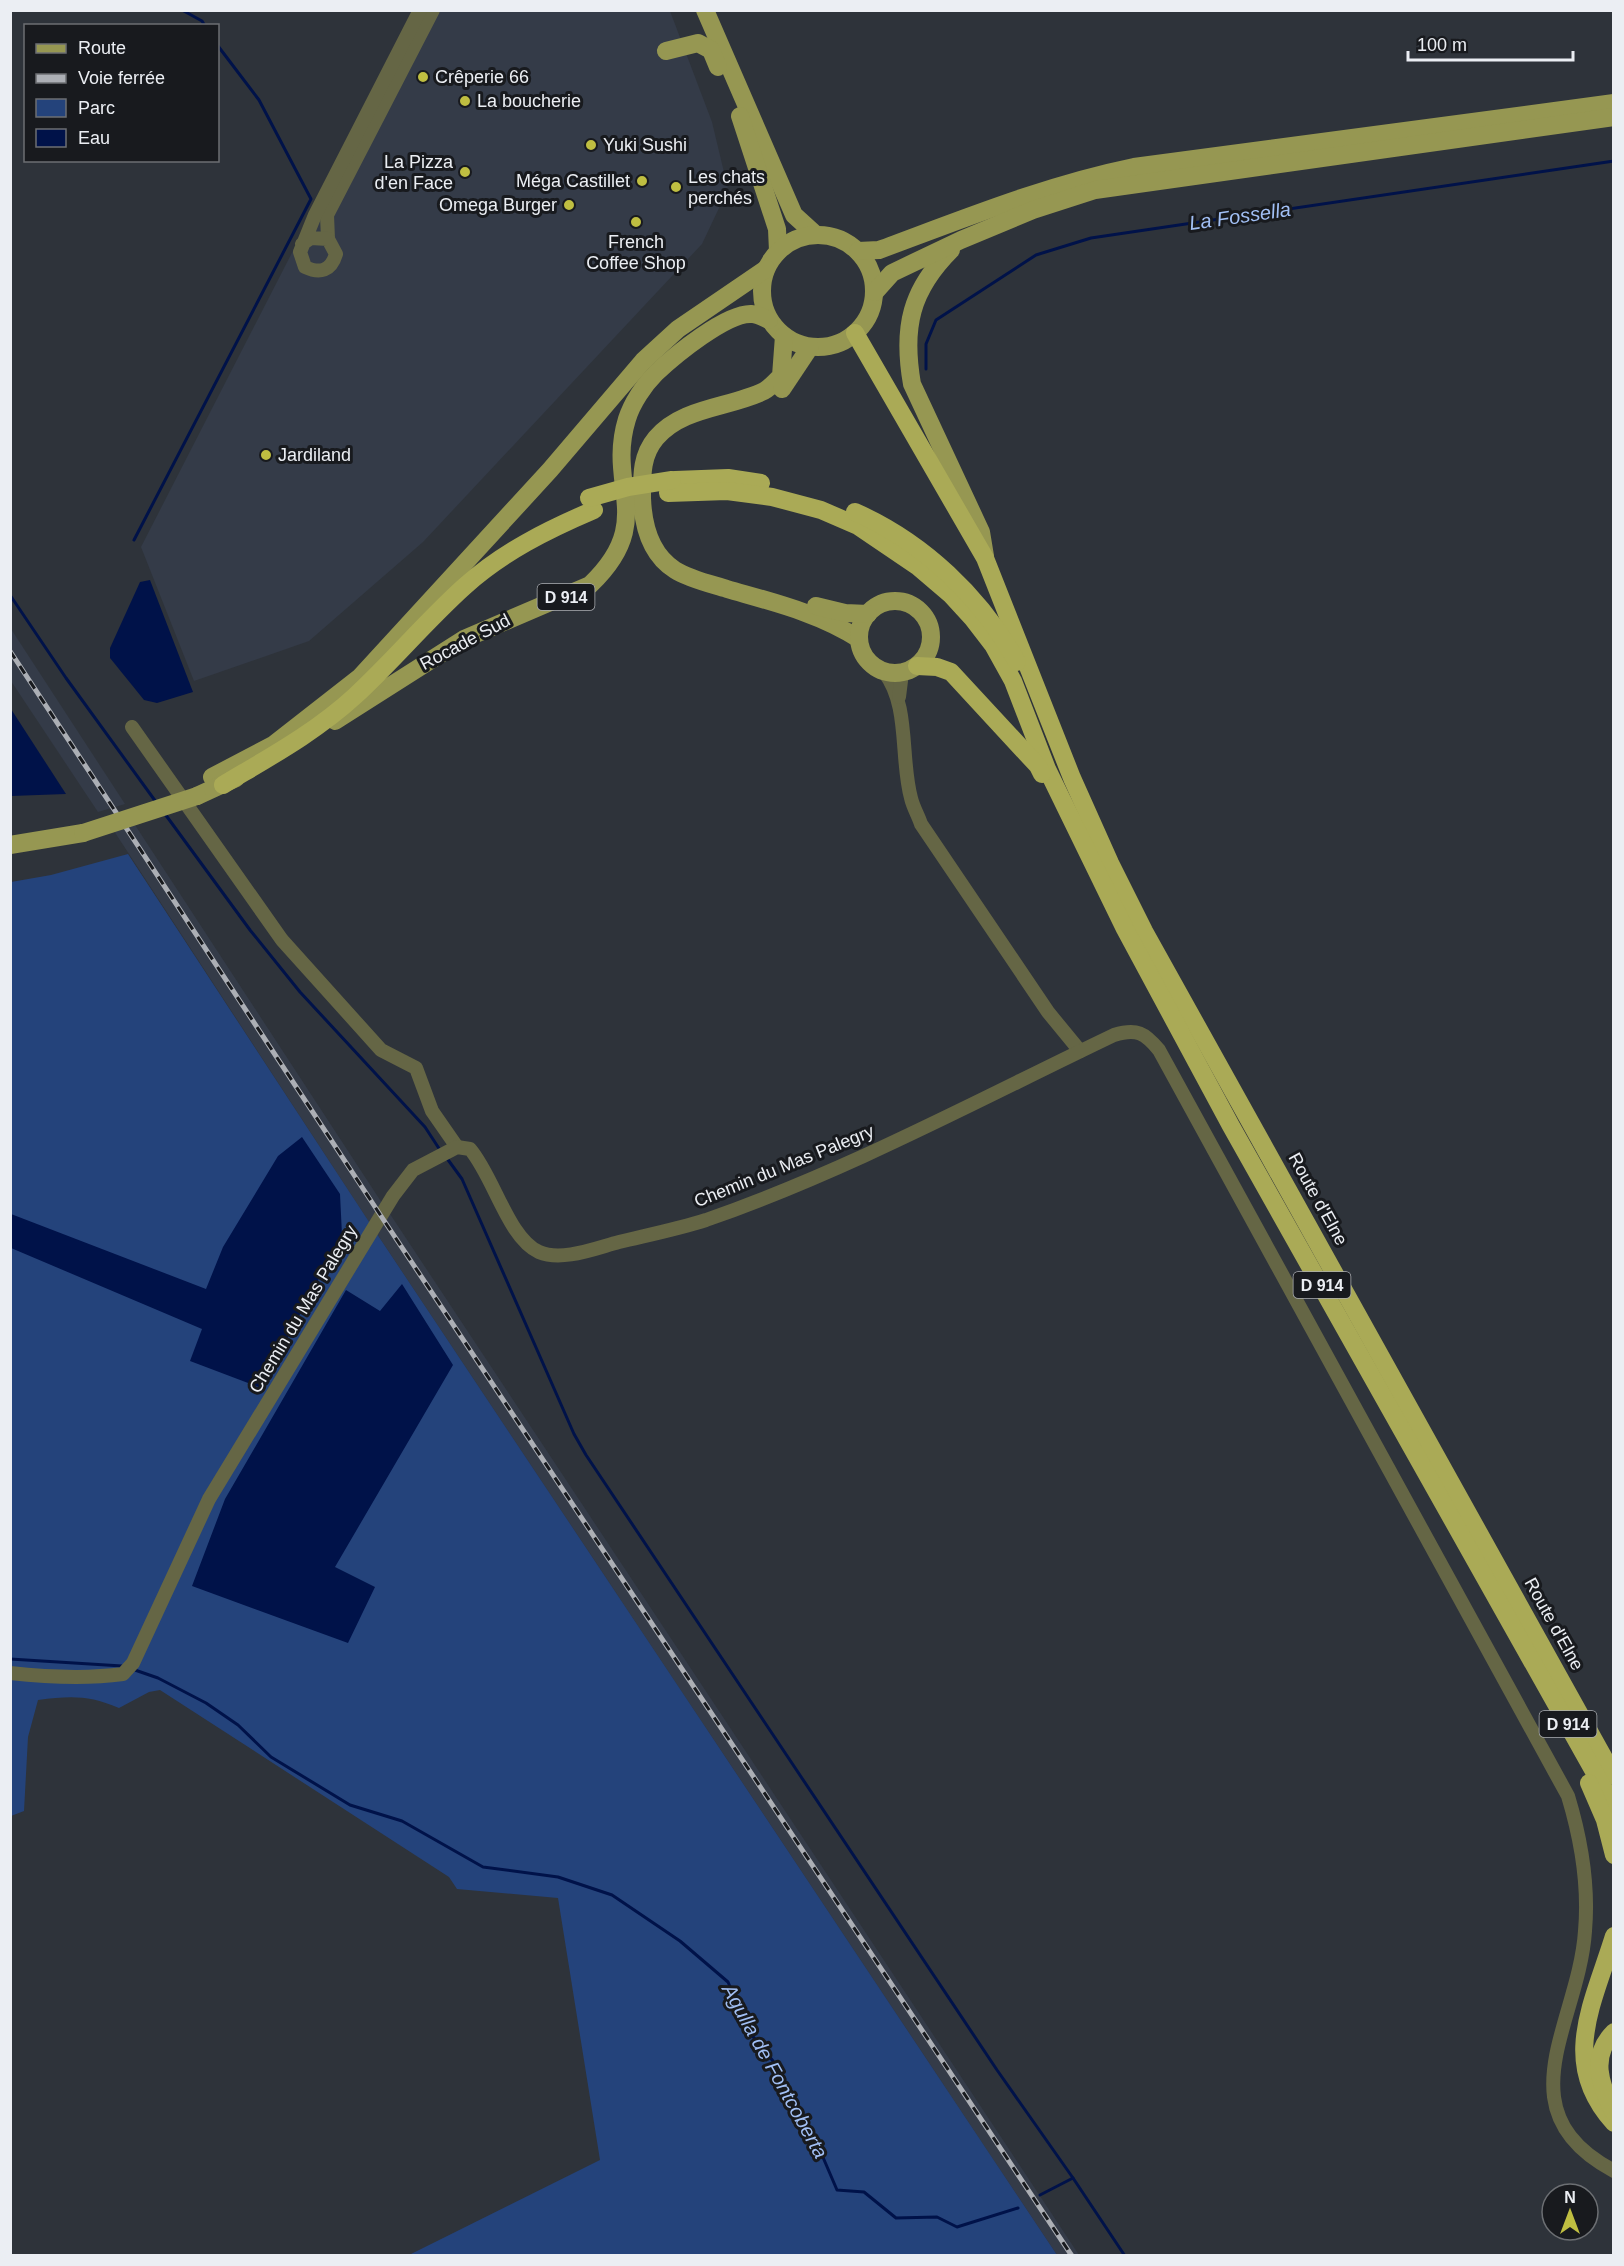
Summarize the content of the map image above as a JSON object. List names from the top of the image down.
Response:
{
  "streets": {
    "highway": ["D 914", "Route d'Elne"],
    "main road": ["Rocade Sud"],
    "street": ["Chemin du Mas Palegry"]
  },
  "crossings": [
    ["D 914", "Rocade Sud"],
    ["D 914", "Route d'Elne"]
  ],
  "water": ["La Fossella", "Agulla de Fontcoberta"],
  "places": [
    "Crêperie 66",
    "La boucherie",
    "Yuki Sushi",
    "La Pizza d'en Face",
    "Méga Castillet",
    "Les chats perchés",
    "Omega Burger",
    "French Coffee Shop",
    "Jardiland"
  ],
  "legend": [
    "Route",
    "Voie ferrée",
    "Parc",
    "Eau"
  ],
  "scale_bar": "100 m",
  "north": "top"
}
